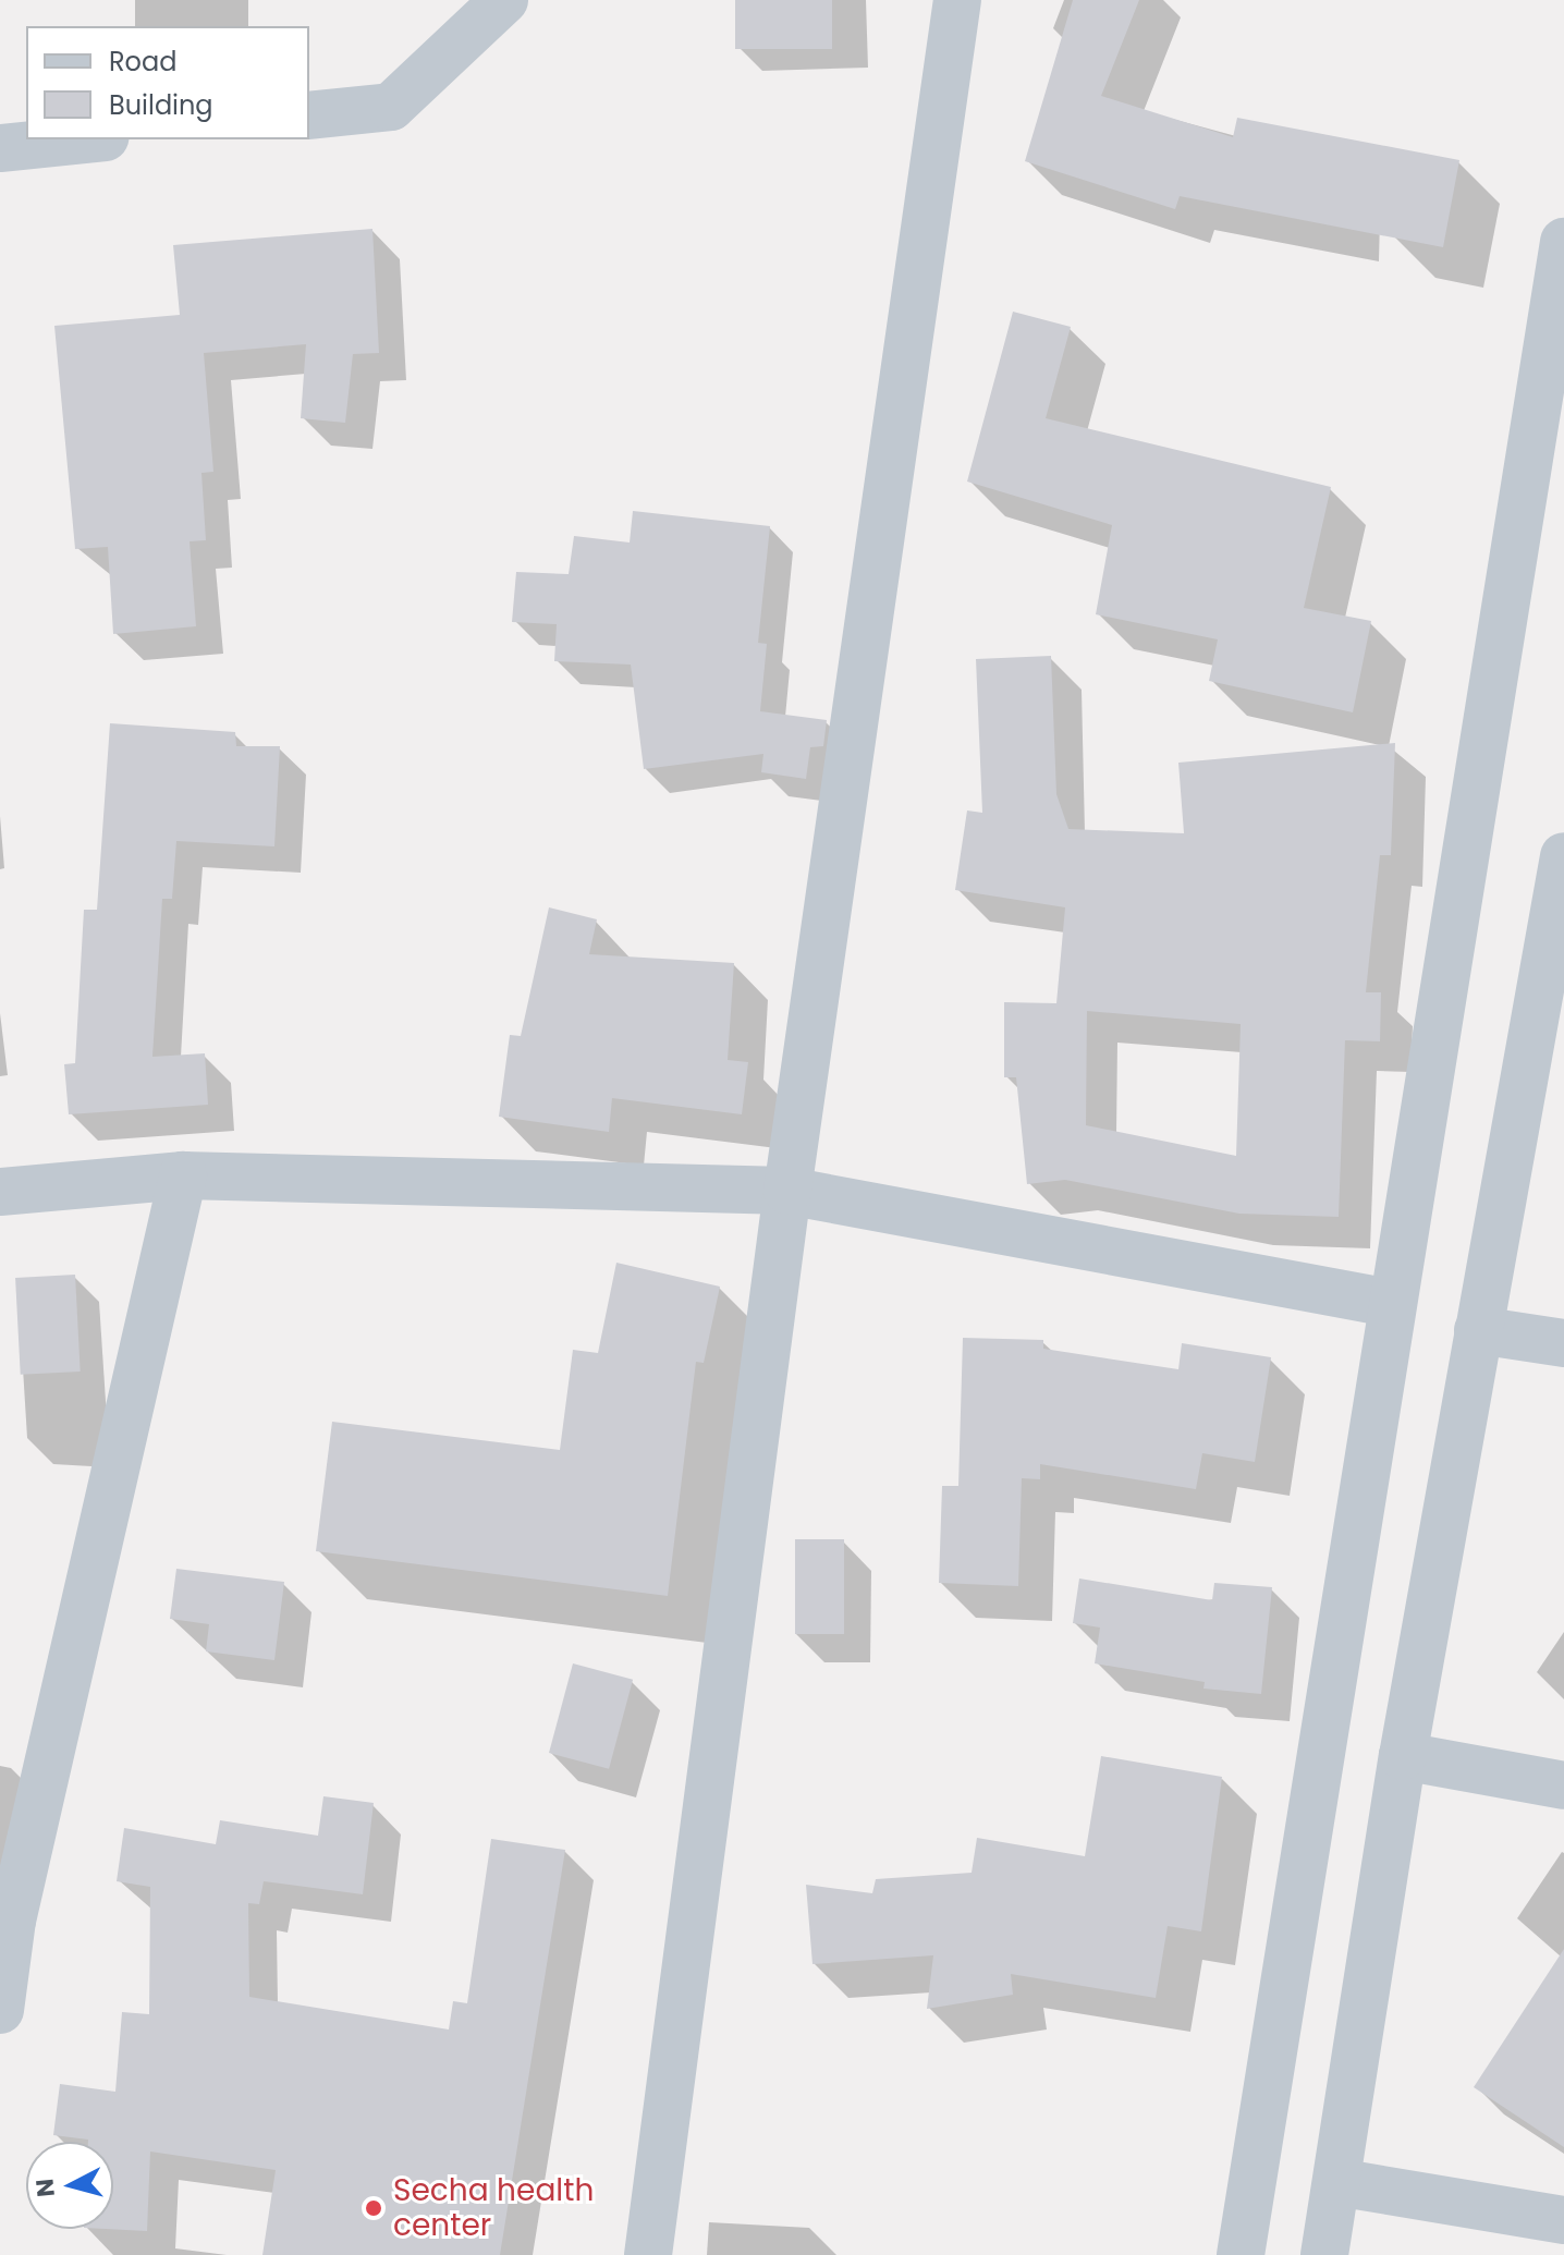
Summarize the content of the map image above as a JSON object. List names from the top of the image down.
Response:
{
  "places": ["Secha health center"],
  "legend": ["Road", "Building"],
  "north": "left"
}
